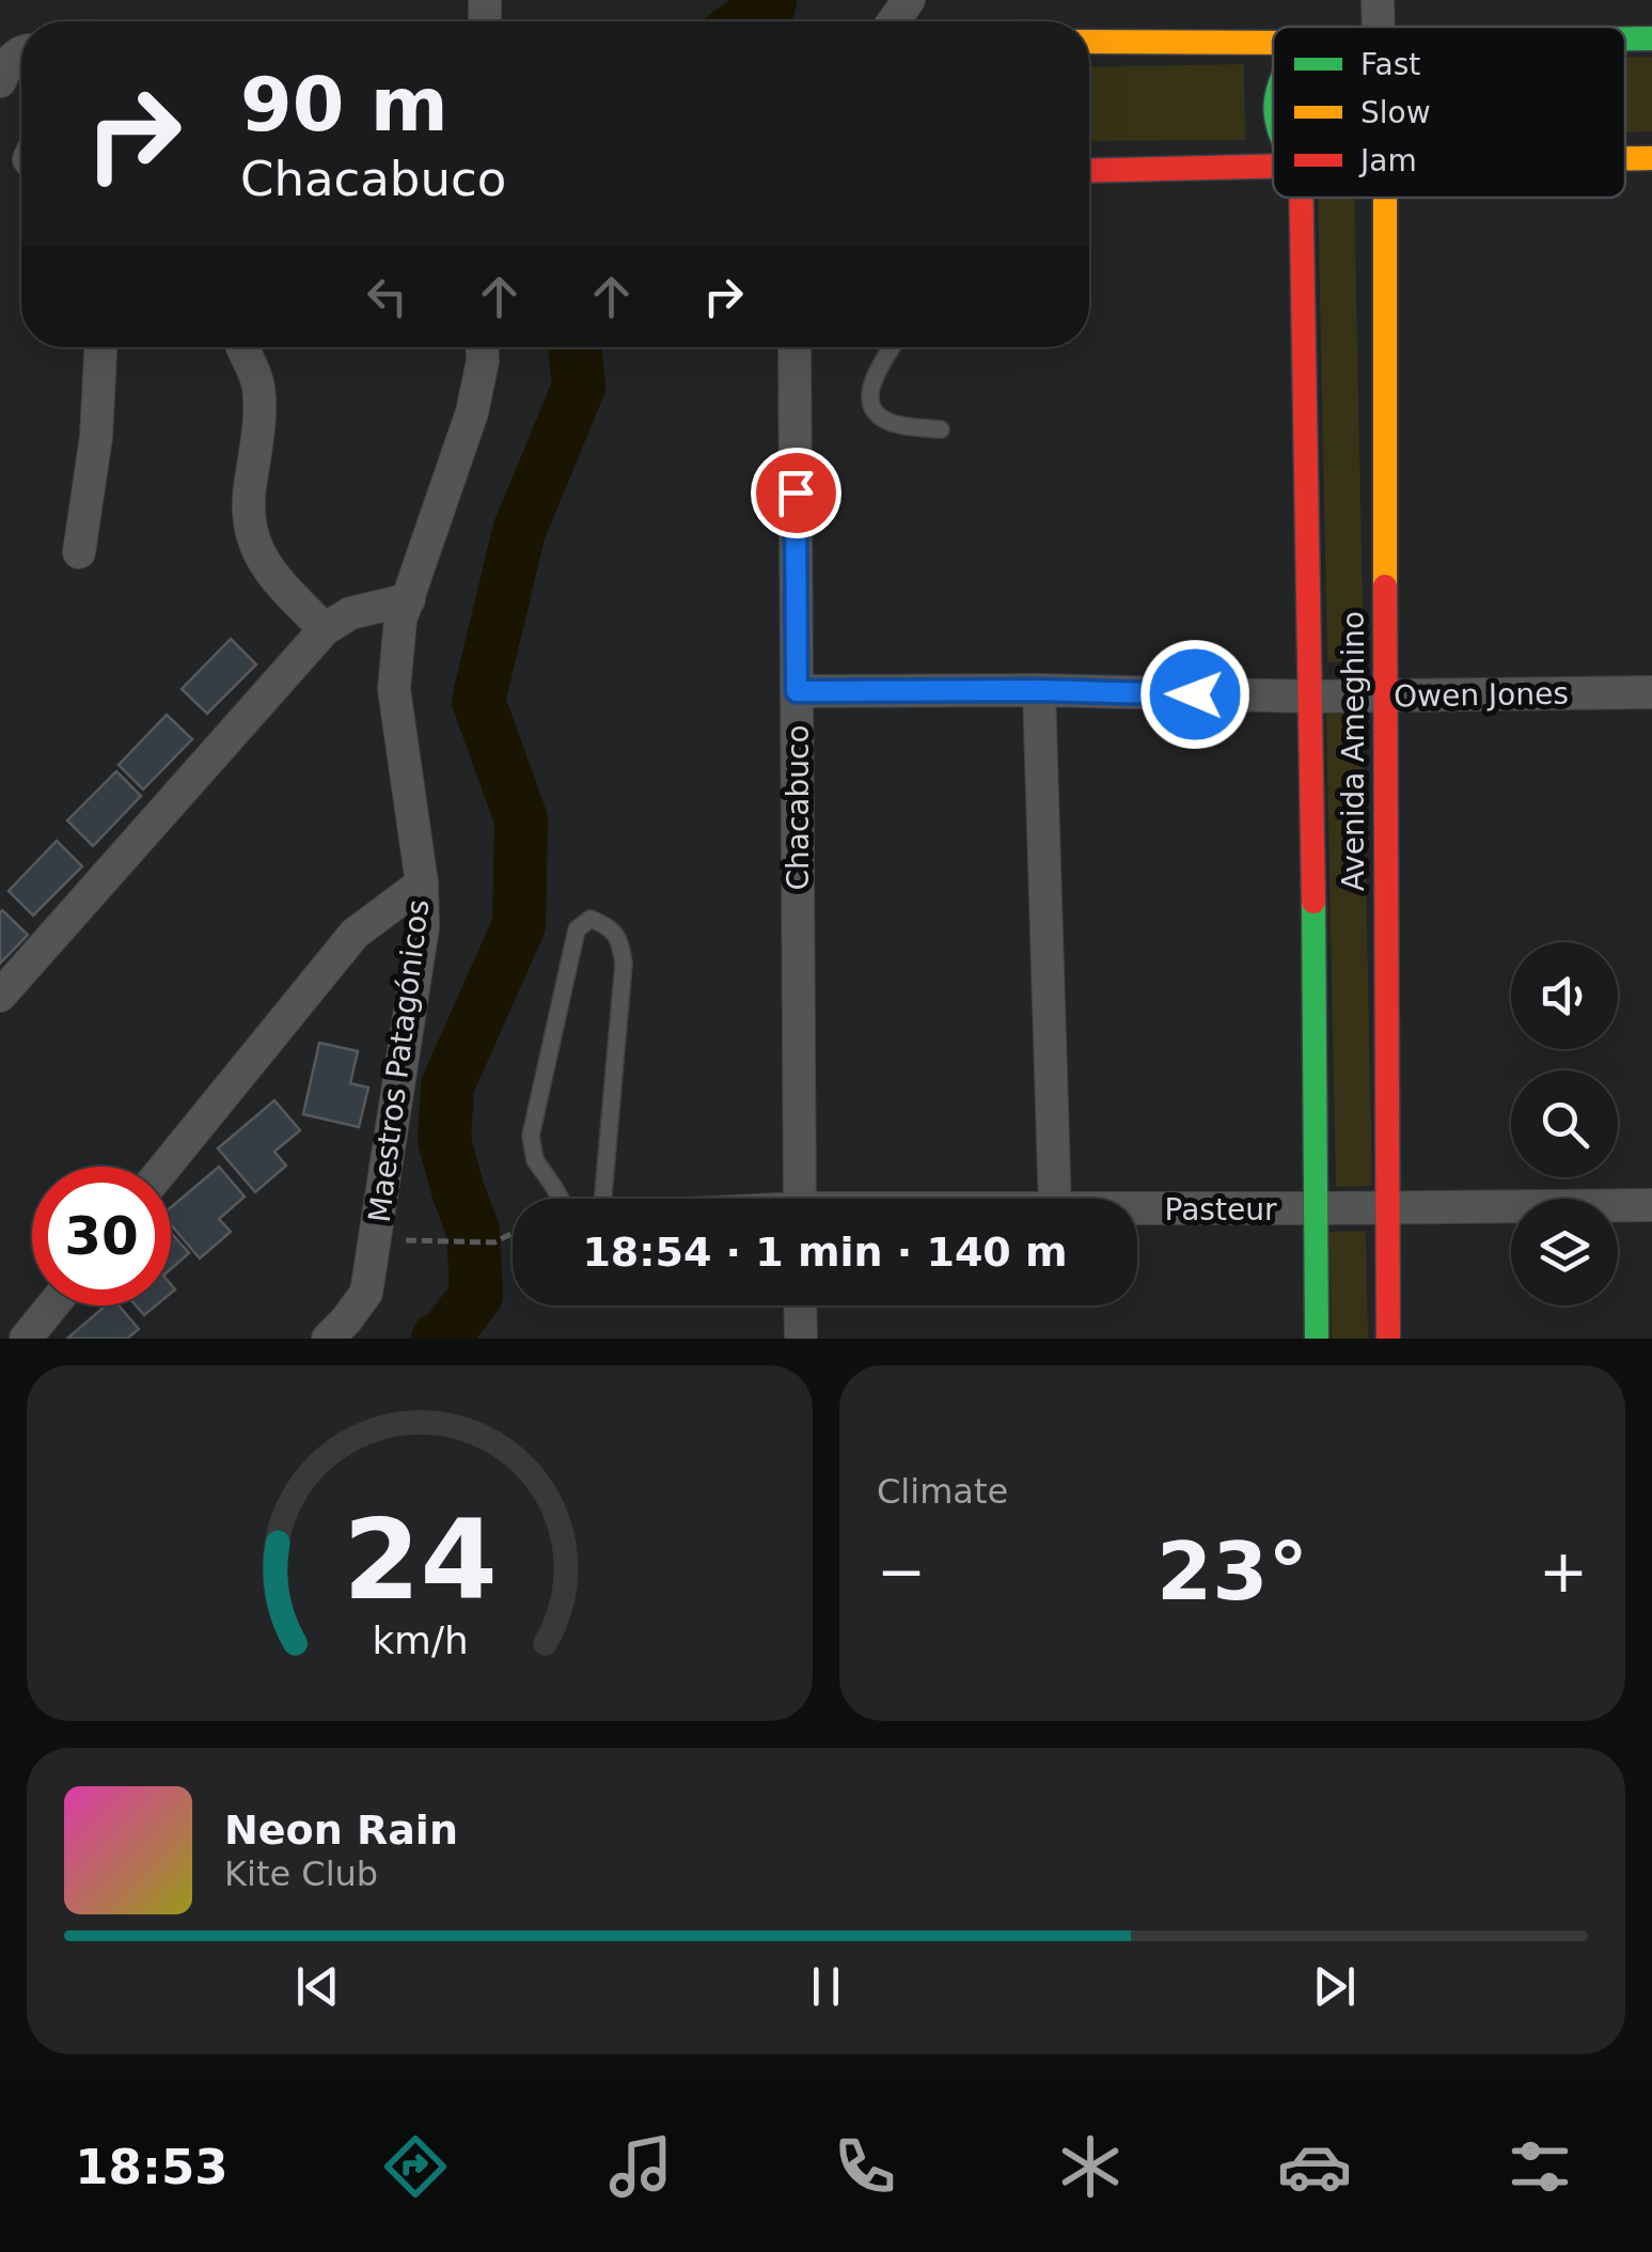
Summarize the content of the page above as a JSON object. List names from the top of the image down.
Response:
{
  "streets": {
    "main road": ["Avenida Ameghino"],
    "street": [
      "Owen Jones",
      "Chacabuco",
      "Maestros Patagónicos",
      "Pasteur"
    ]
  },
  "crossings": [
    ["Owen Jones", "Avenida Ameghino"],
    ["Owen Jones", "Chacabuco"],
    ["Avenida Ameghino", "Pasteur"]
  ],
  "legend": ["Fast", "Slow", "Jam"],
  "page": {
    "turn": ["90 m", "Chacabuco"],
    "limit": "30",
    "trip": "18:54 · 1 min · 140 m",
    "tile": "Climate",
    "heat": ["−", "23°", "+"],
    "song": ["Neon Rain", "Kite Club"],
    "tabs": "18:53",
    "gauge": ["24", "km/h"]
  }
}
